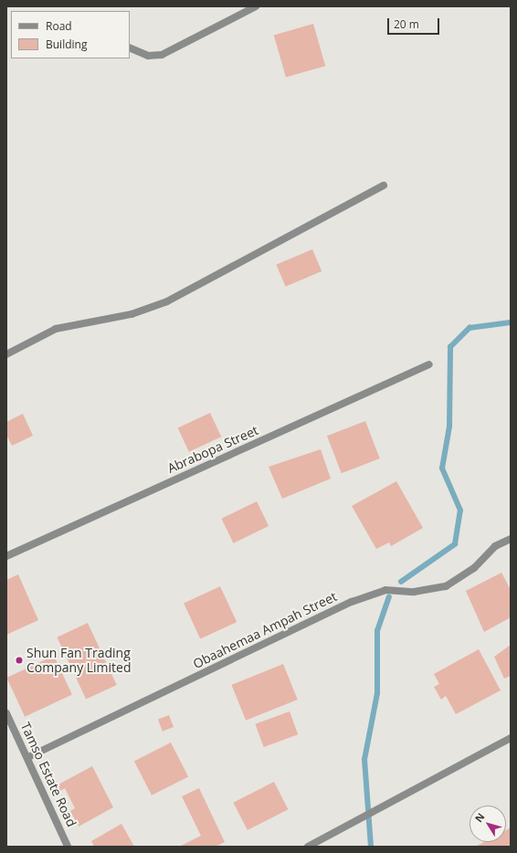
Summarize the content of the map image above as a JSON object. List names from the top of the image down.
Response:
{
  "streets": {
    "street": ["Abrabopa Street", "Obaahemaa Ampah Street", "Tamso Estate Road"]
  },
  "crossings": [
    ["Obaahemaa Ampah Street", "Tamso Estate Road"]
  ],
  "places": ["Shun Fan Trading Company Limited"],
  "legend": ["Road", "Building"],
  "scale_bar": "20 m",
  "north": "top left"
}
